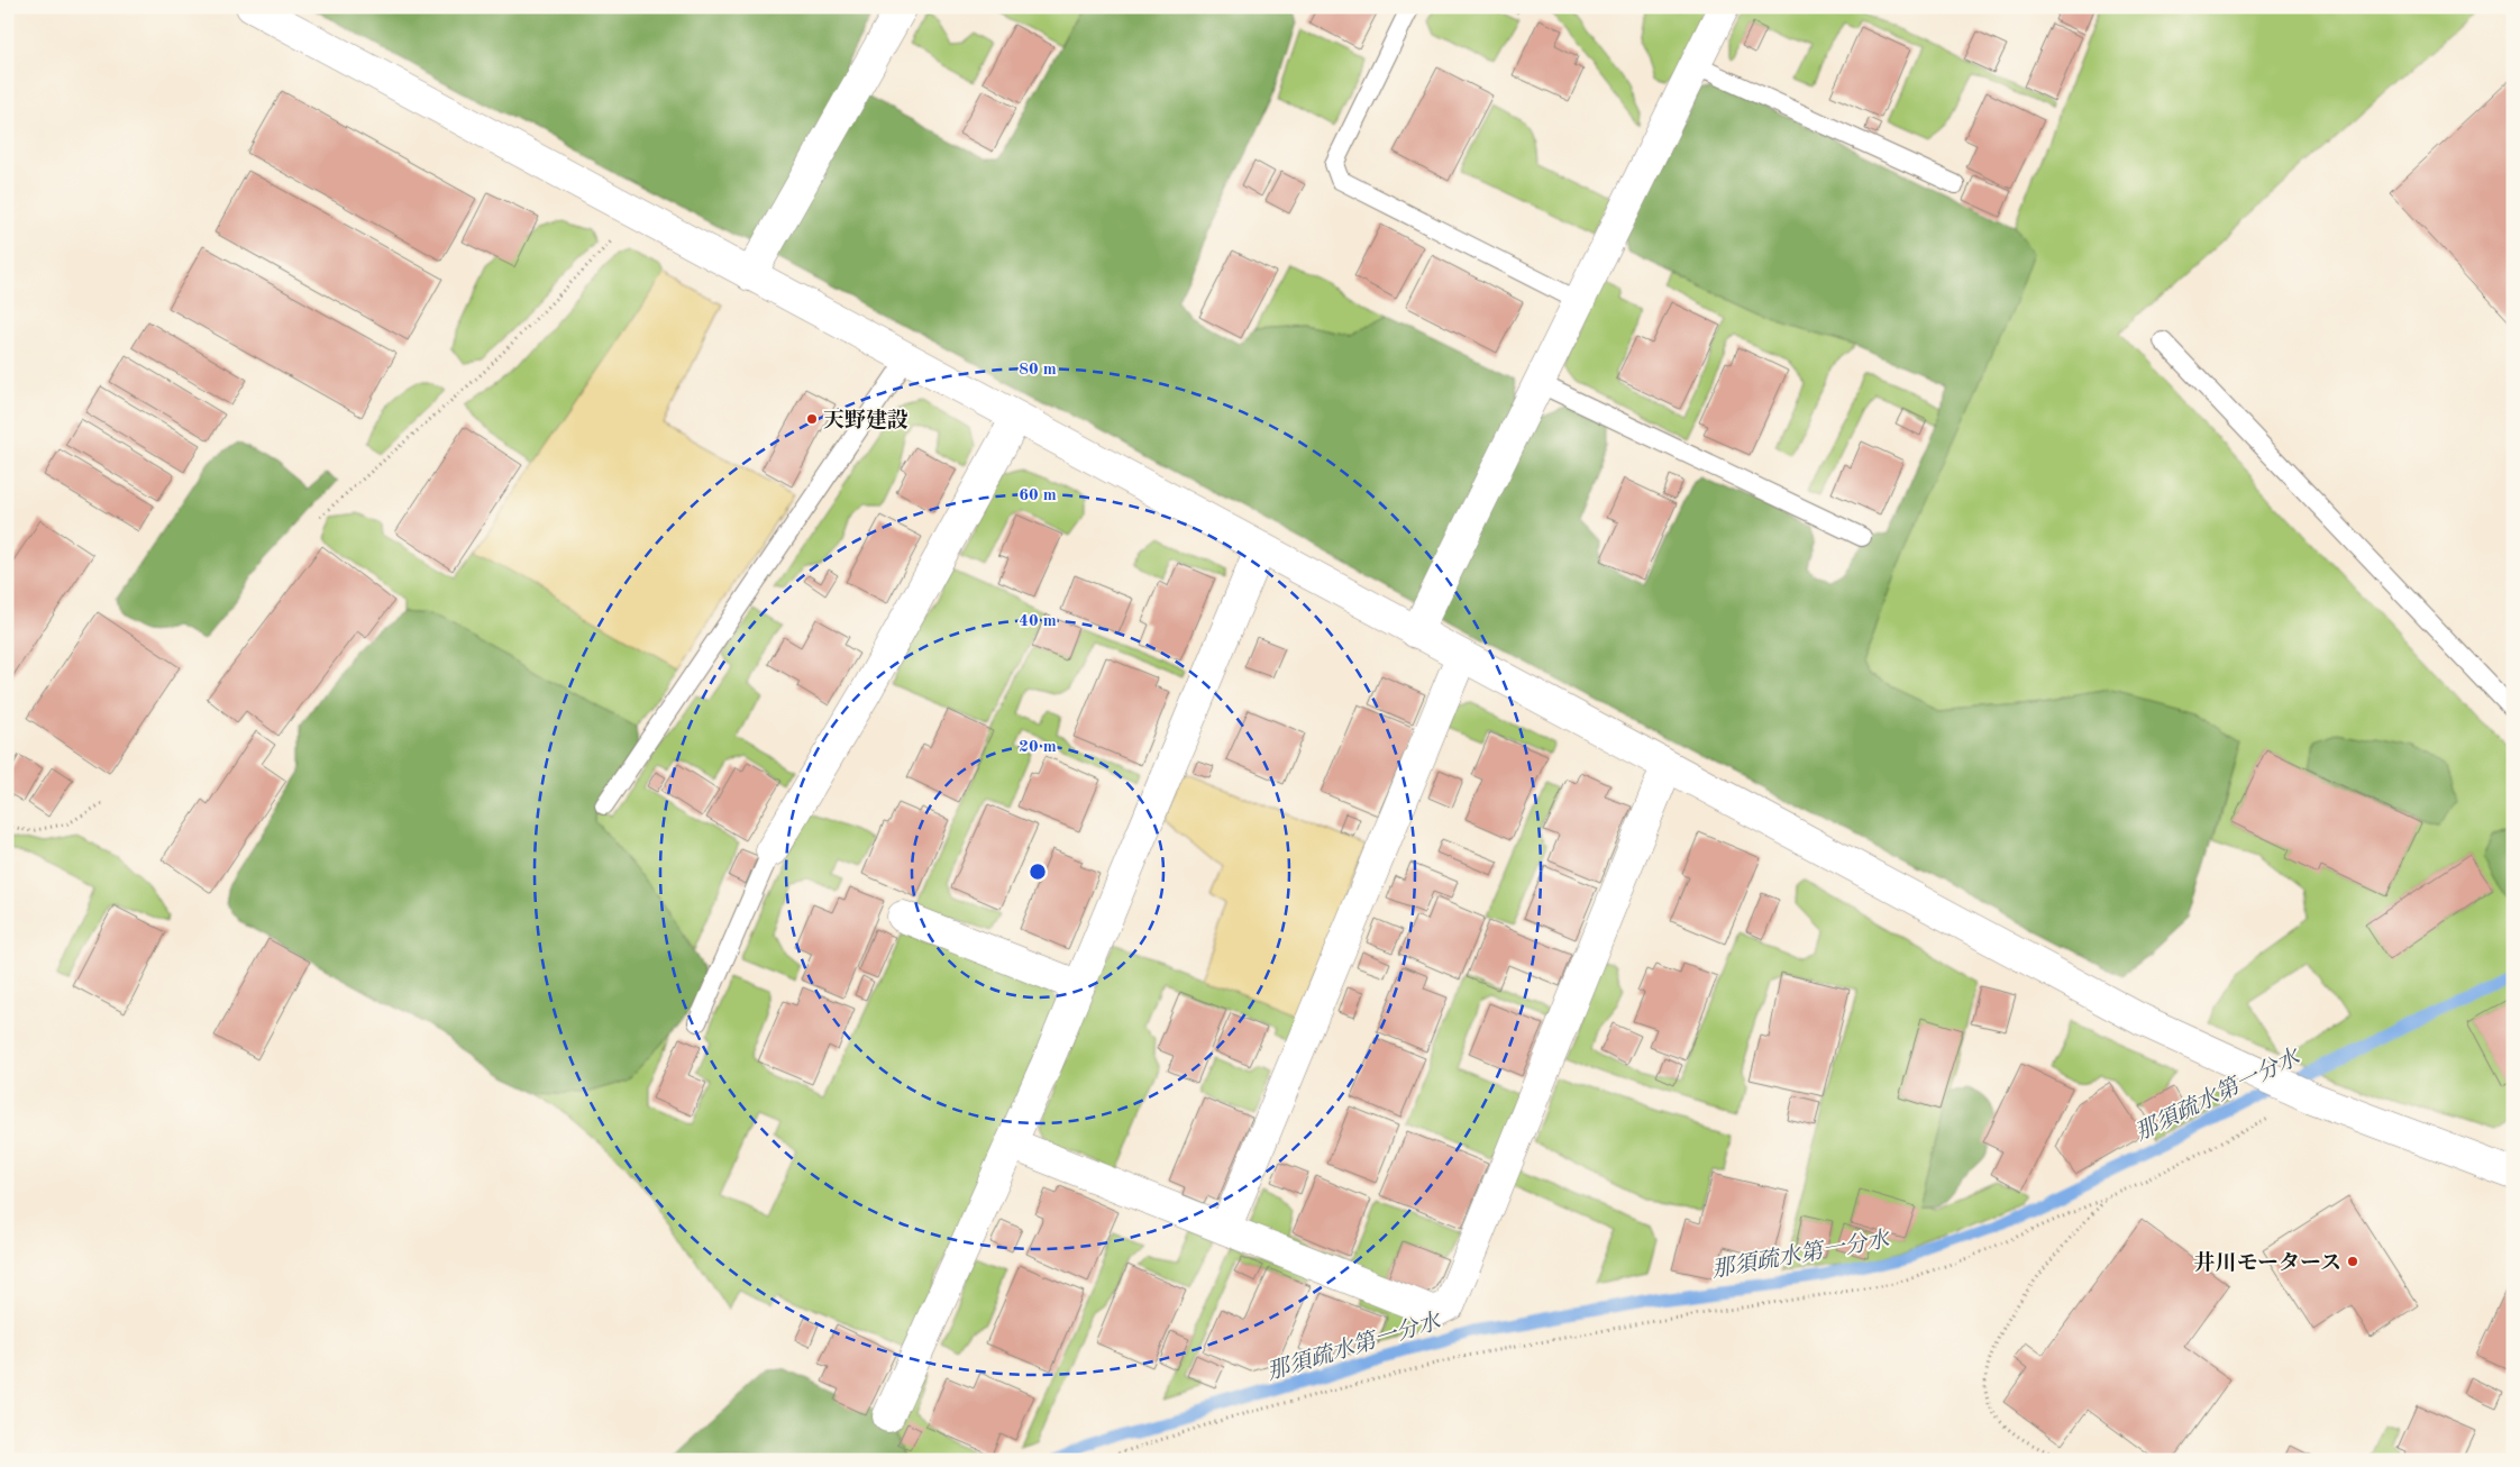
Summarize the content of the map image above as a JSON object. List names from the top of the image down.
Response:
{
  "water": ["那須疏水第一分水"],
  "places": ["天野建設", "井川モータース"],
  "rings": [
    "80 m",
    "60 m",
    "40 m",
    "20 m"
  ]
}
